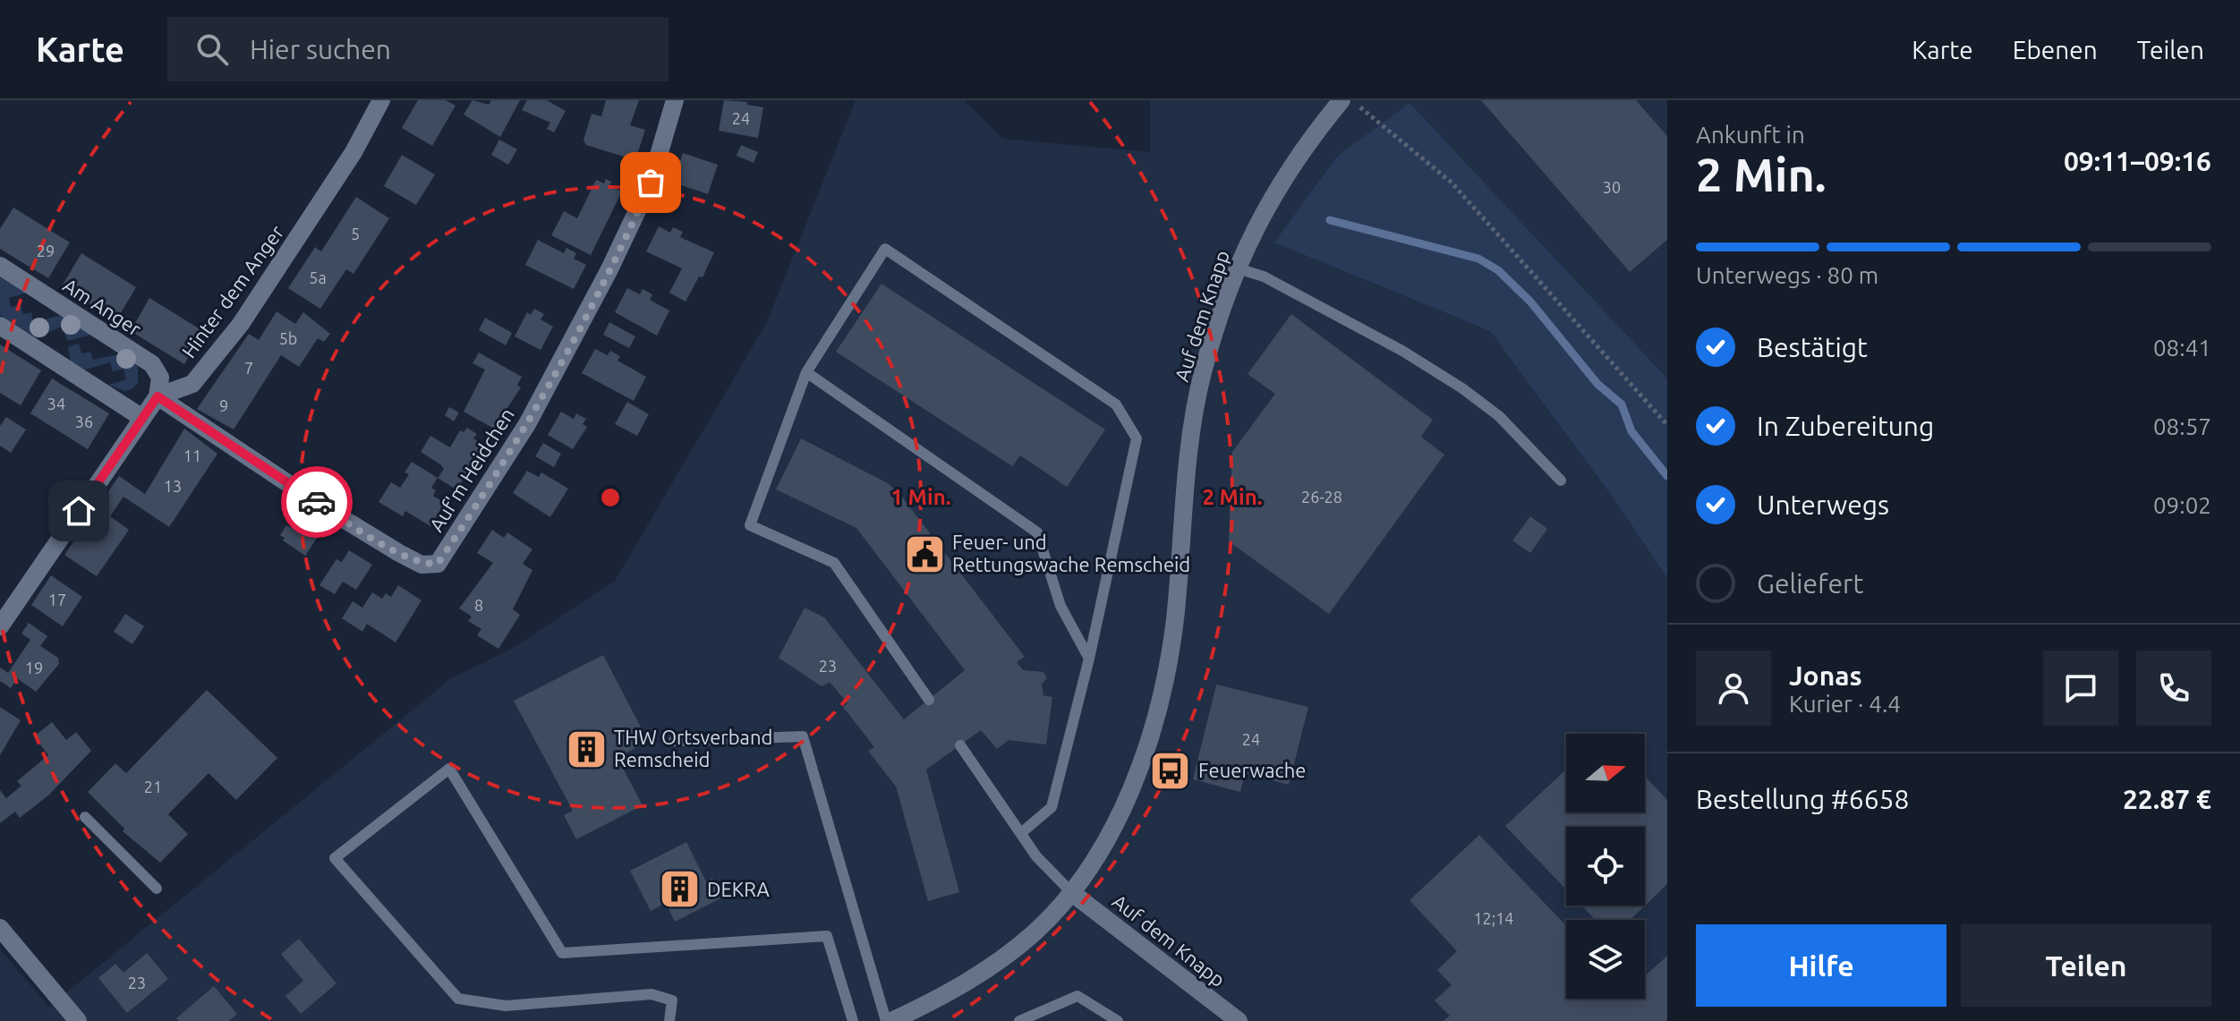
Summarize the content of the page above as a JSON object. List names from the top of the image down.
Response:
{
  "streets": {
    "street": [
      "Hinter dem Anger",
      "Am Anger",
      "Auf dem Knapp",
      "Auf'm Heidchen"
    ]
  },
  "crossings": [
    ["Hinter dem Anger", "Am Anger"],
    ["Hinter dem Anger", "Auf'm Heidchen"],
    ["Am Anger", "Auf'm Heidchen"]
  ],
  "places": {
    "public building": ["Feuer- und Rettungswache Remscheid"],
    "building": ["THW Ortsverband Remscheid", "DEKRA"],
    "bus stop": ["Feuerwache"]
  },
  "house_numbers": [
    "24",
    "30",
    "5",
    "29",
    "5a",
    "5b",
    "7",
    "34",
    "9",
    "36",
    "11",
    "13",
    "26-28",
    "17",
    "8",
    "23",
    "19",
    "24",
    "21",
    "12;14",
    "23"
  ],
  "north": "right",
  "page": {
    "header": "Karte",
    "search": "Hier suchen",
    "nav": ["Karte", "Ebenen", "Teilen"],
    "heading": ["2 Min.", "Ankunft in", "09:11–09:16"],
    "panel": [
      "Jonas",
      "Kurier · 4.4",
      "Bestellung #6658",
      "22.87 €"
    ],
    "bar": "Unterwegs · 80 m",
    "list": [
      ["Bestätigt", "08:41"],
      ["In Zubereitung", "08:57"],
      ["Unterwegs", "09:02"],
      "Geliefert"
    ],
    "buttons": ["Hilfe", "Teilen"]
  },
  "rings": ["1 Min.", "2 Min."]
}
